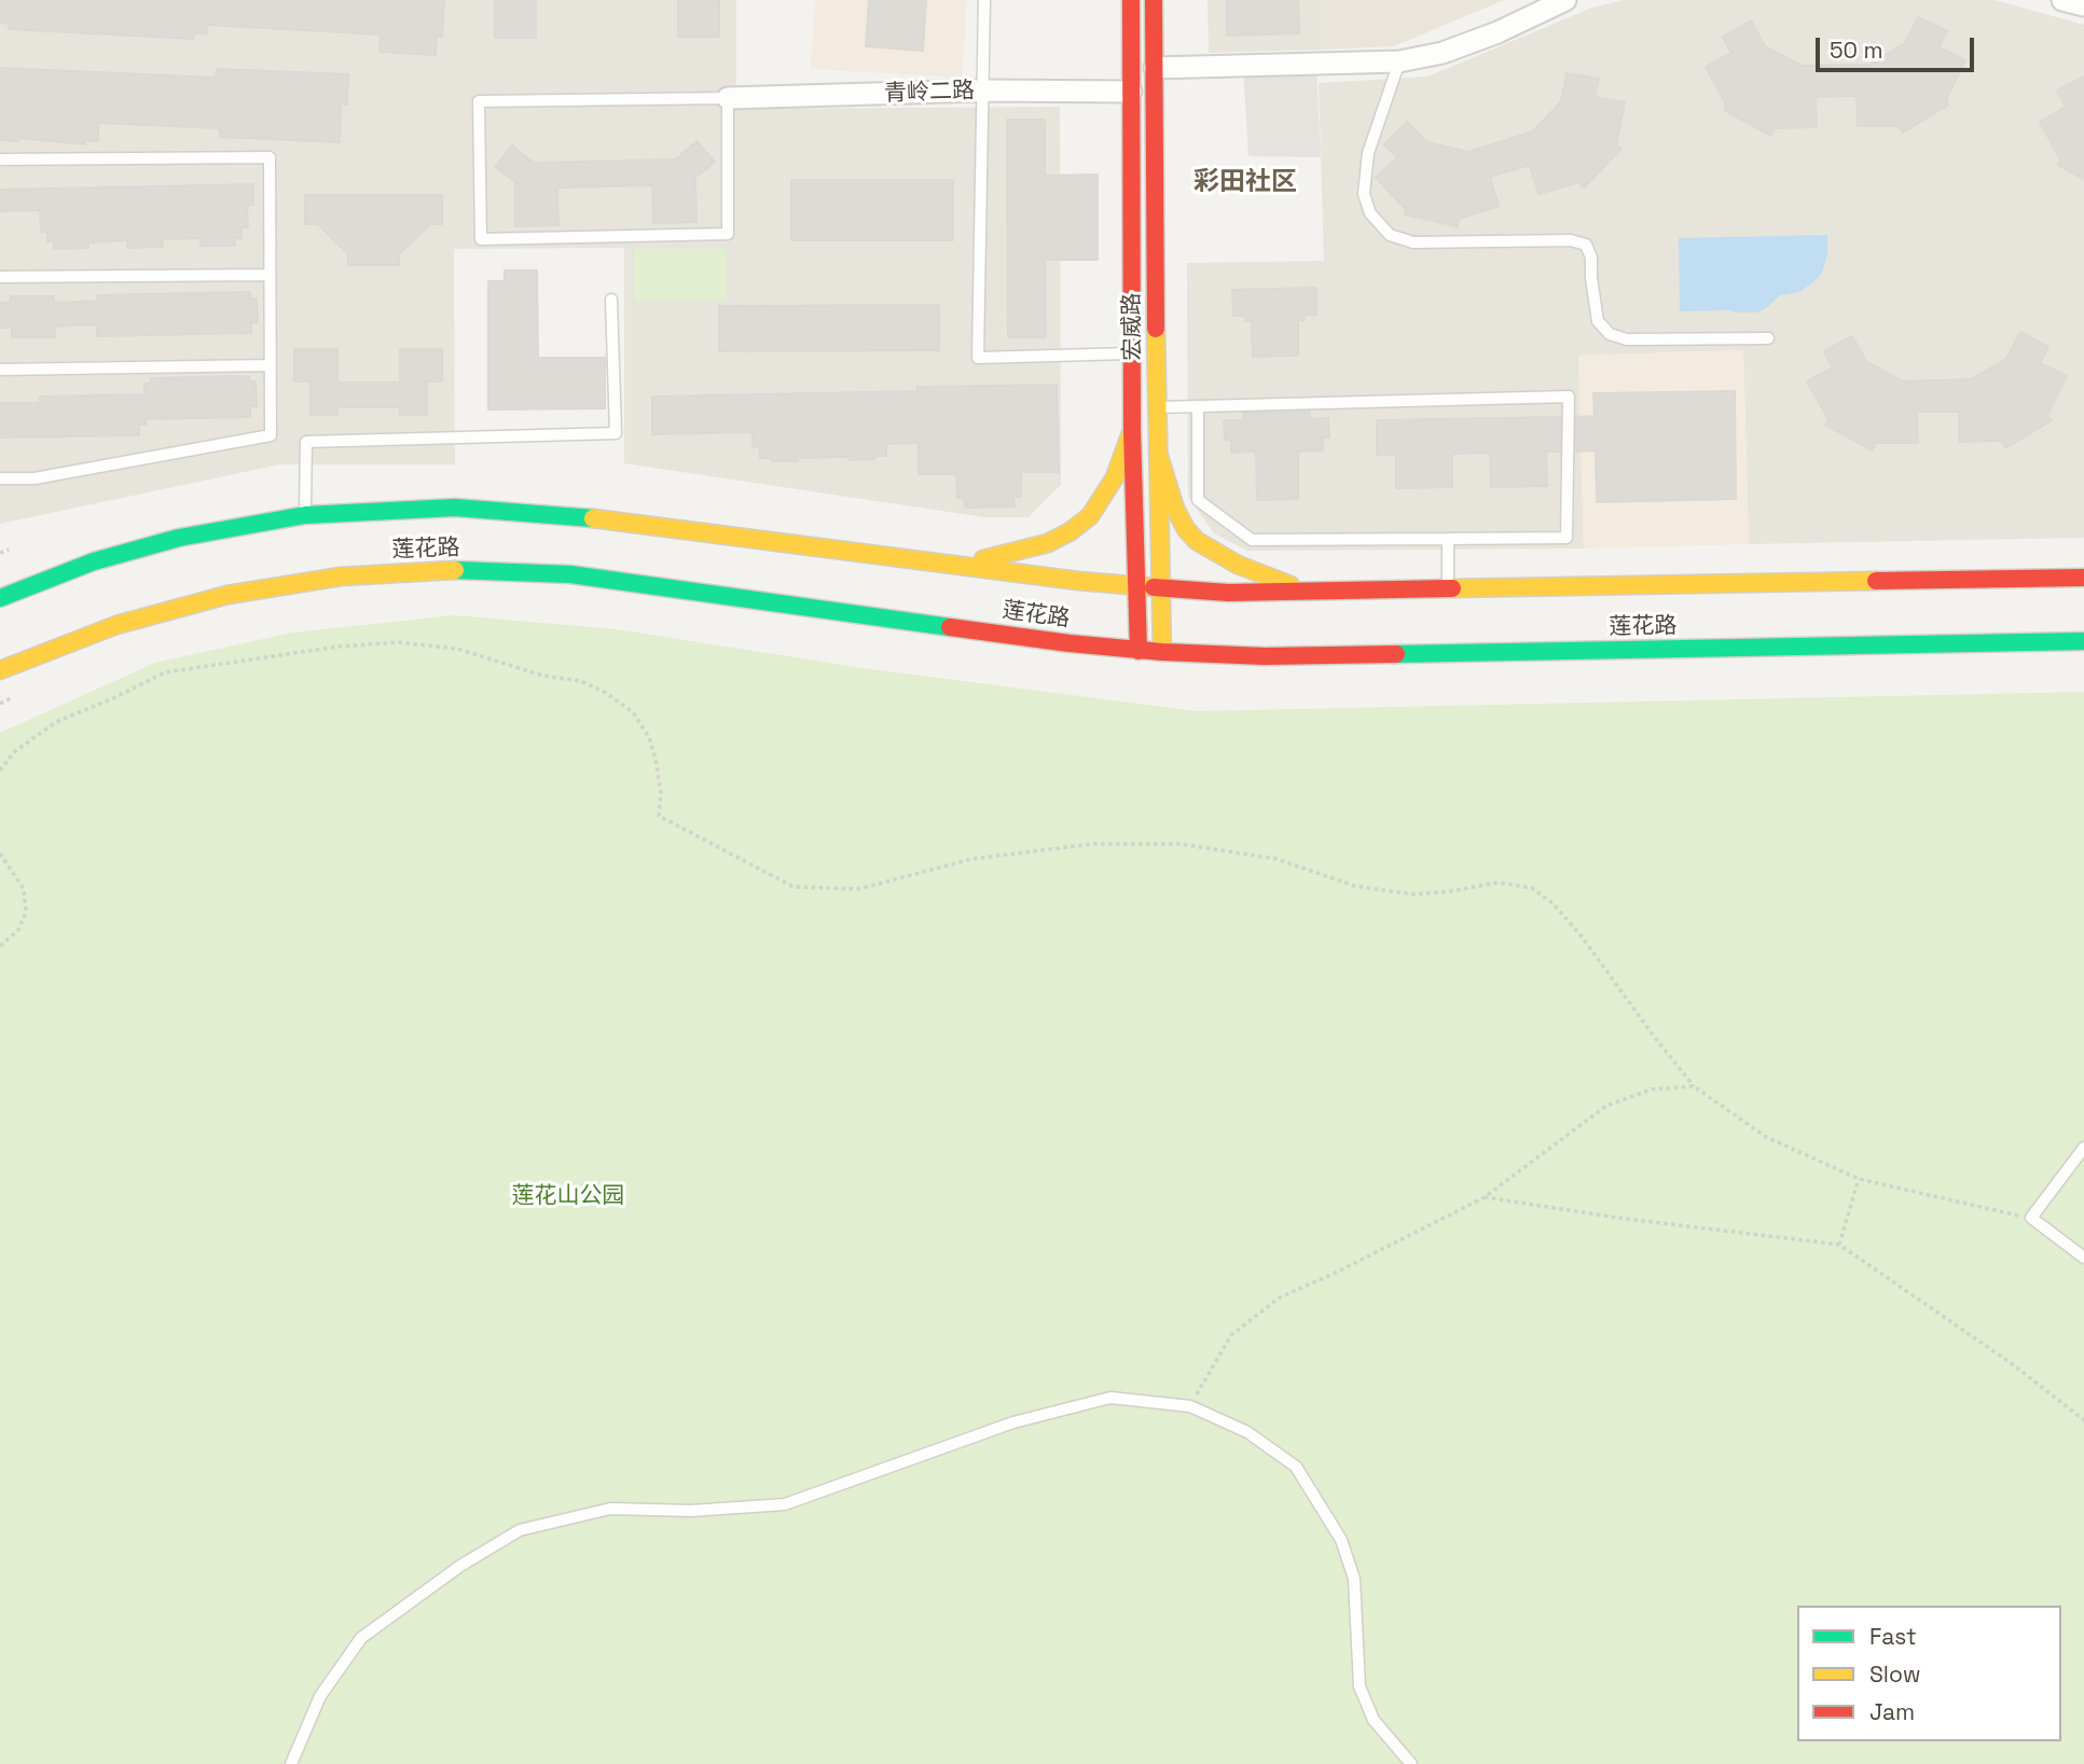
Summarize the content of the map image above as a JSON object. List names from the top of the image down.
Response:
{
  "streets": {
    "main road": ["宏威路", "莲花路"],
    "street": ["青岭二路"]
  },
  "crossings": [
    ["青岭二路", "宏威路"],
    ["宏威路", "莲花路"]
  ],
  "districts": ["彩田社区"],
  "parks": ["莲花山公园"],
  "legend": ["Fast", "Slow", "Jam"],
  "scale_bar": "50 m"
}
